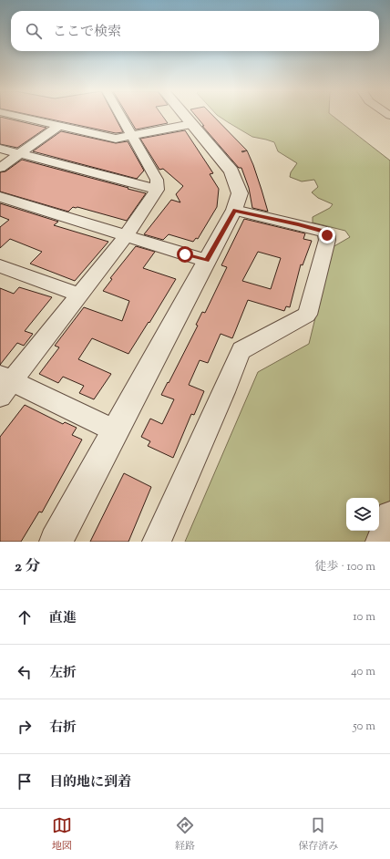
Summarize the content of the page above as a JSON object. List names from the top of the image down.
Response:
{
  "page": {
    "search": "ここで検索",
    "heading": ["2 分", "徒歩 · 100 m"],
    "list": [
      ["直進", "10 m"],
      ["左折", "40 m"],
      ["右折", "50 m"],
      "目的地に到着"
    ],
    "nav": ["地図", "経路", "保存済み"]
  }
}
